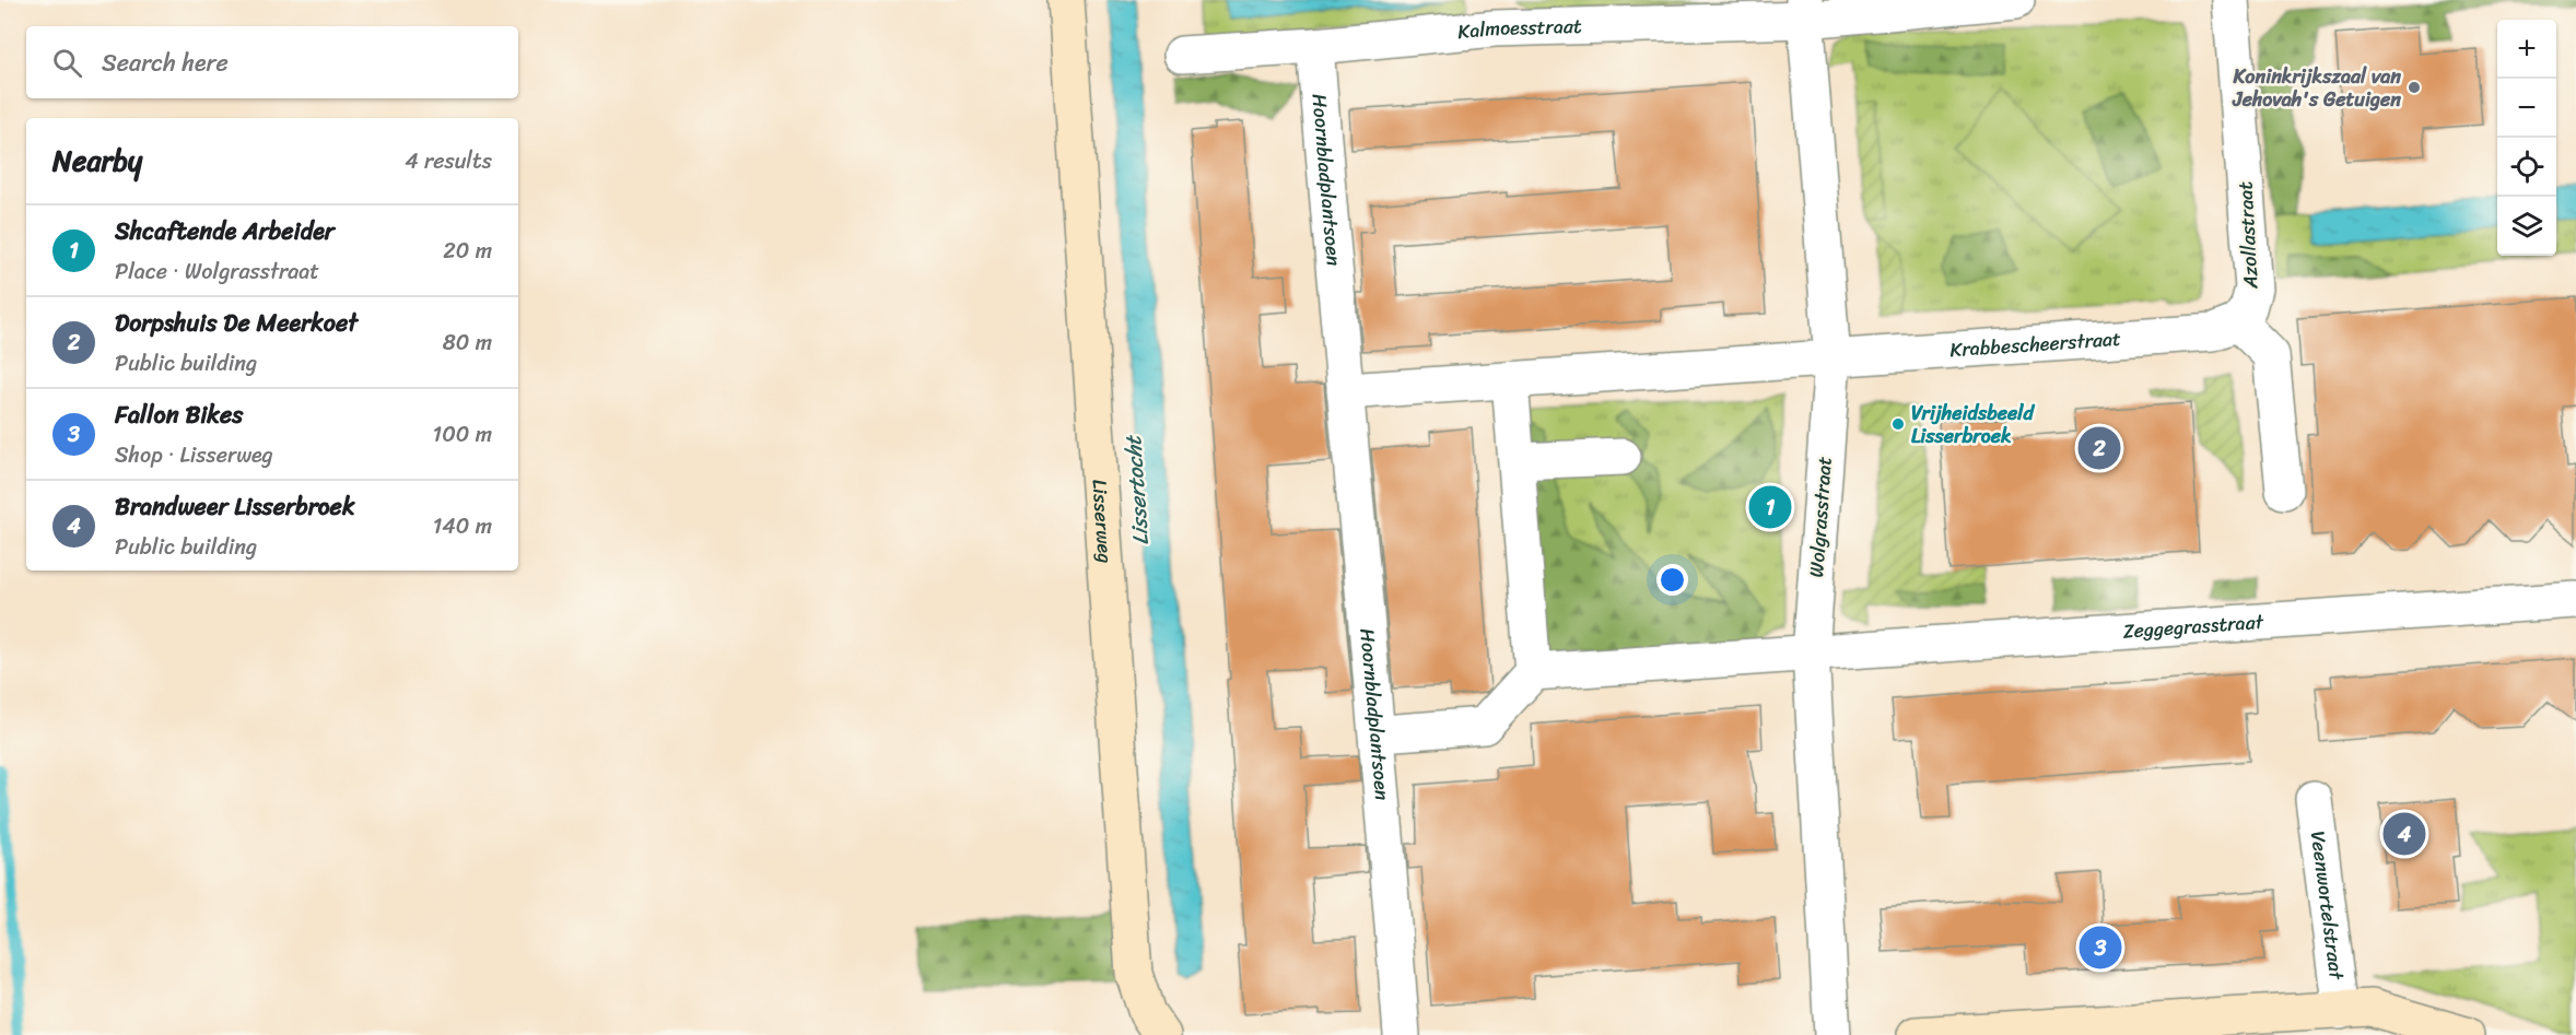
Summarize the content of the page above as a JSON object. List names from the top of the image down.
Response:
{
  "streets": {
    "street": [
      "Kalmoesstraat",
      "Hoornbladplantsoen",
      "Azollastraat",
      "Krabbescheerstraat",
      "Wolgrasstraat",
      "Lisserweg",
      "Zeggegrasstraat",
      "Veenwortelstraat"
    ]
  },
  "crossings": [
    ["Kalmoesstraat", "Hoornbladplantsoen"],
    ["Kalmoesstraat", "Wolgrasstraat"],
    ["Azollastraat", "Krabbescheerstraat"],
    ["Krabbescheerstraat", "Wolgrasstraat"],
    ["Wolgrasstraat", "Zeggegrasstraat"]
  ],
  "water": ["Lissertocht"],
  "places": ["Koninkrijkszaal van Jehovah's Getuigen", "Vrijheidsbeeld Lisserbroek"],
  "page": {
    "map_buttons": ["+", "−"],
    "search": "Search here",
    "heading": ["Nearby", "4 results"],
    "list": [
      {
        "mark": "1",
        "name": "Shcaftende Arbeider",
        "note": "Place · Wolgrasstraat",
        "value": "20 m"
      },
      {
        "mark": "2",
        "name": "Dorpshuis De Meerkoet",
        "note": "Public building",
        "value": "80 m"
      },
      {
        "mark": "3",
        "name": "Fallon Bikes",
        "note": "Shop · Lisserweg",
        "value": "100 m"
      },
      {
        "mark": "4",
        "name": "Brandweer Lisserbroek",
        "note": "Public building",
        "value": "140 m"
      }
    ],
    "pins": [
      "2",
      "1",
      "4",
      "3"
    ]
  }
}
